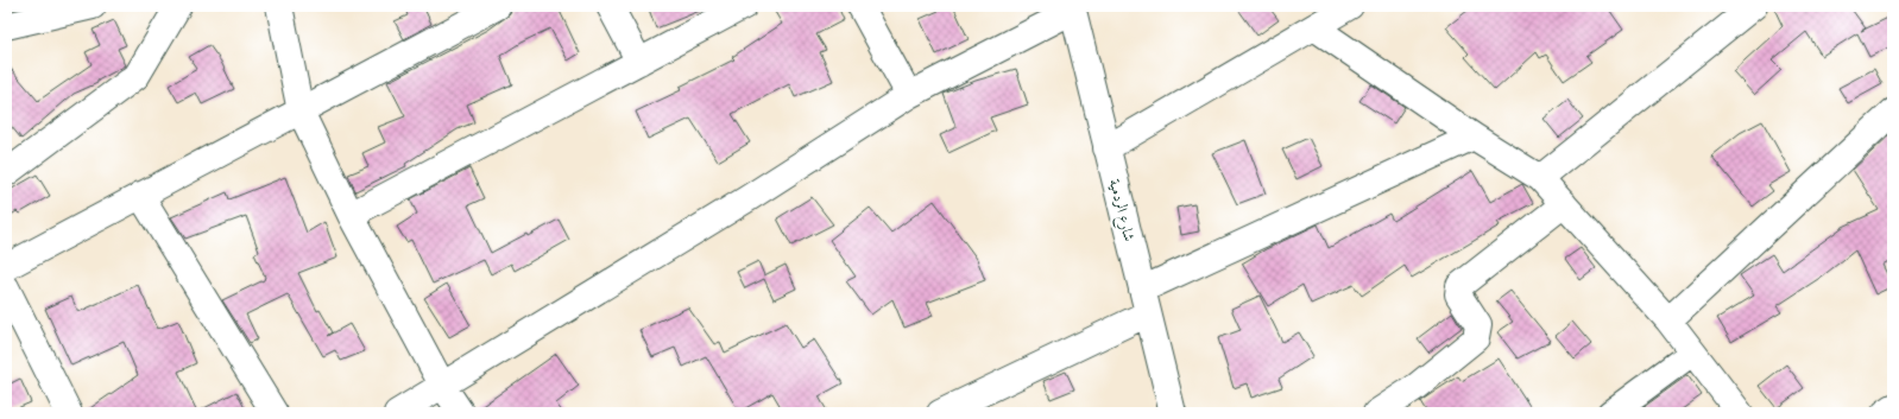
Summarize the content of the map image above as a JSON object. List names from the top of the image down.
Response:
{
  "streets": {
    "street": ["شارع الردمية"]
  }
}
